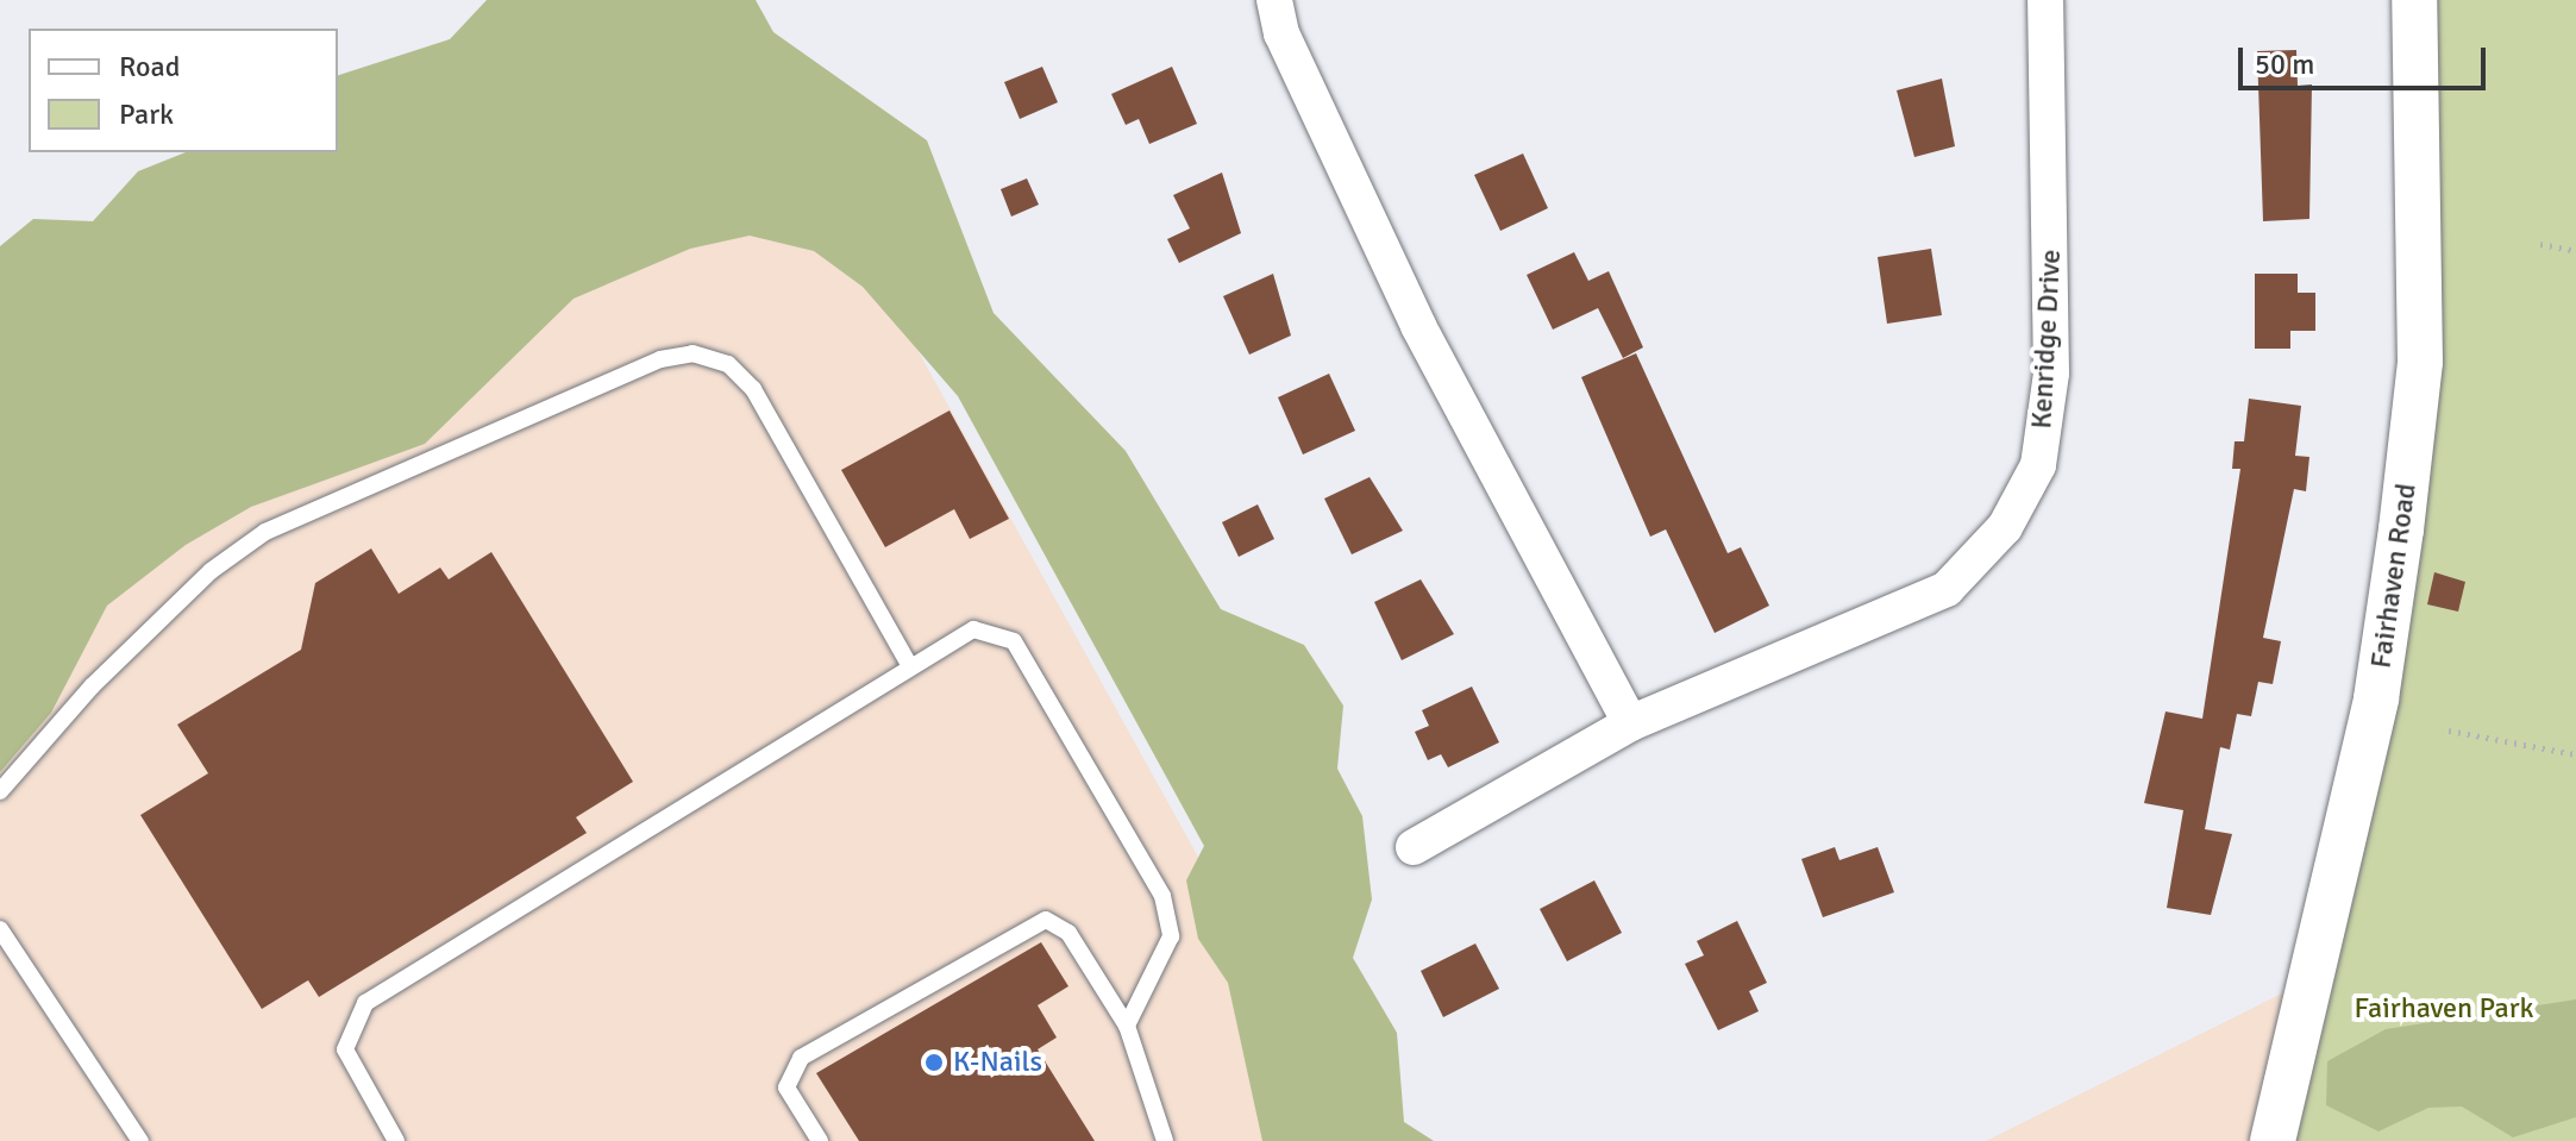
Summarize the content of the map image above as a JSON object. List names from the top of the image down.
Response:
{
  "streets": {
    "street": ["Kenridge Drive", "Fairhaven Road"]
  },
  "parks": ["Fairhaven Park"],
  "places": ["K-Nails"],
  "legend": ["Road", "Park"],
  "scale_bar": "50 m"
}
